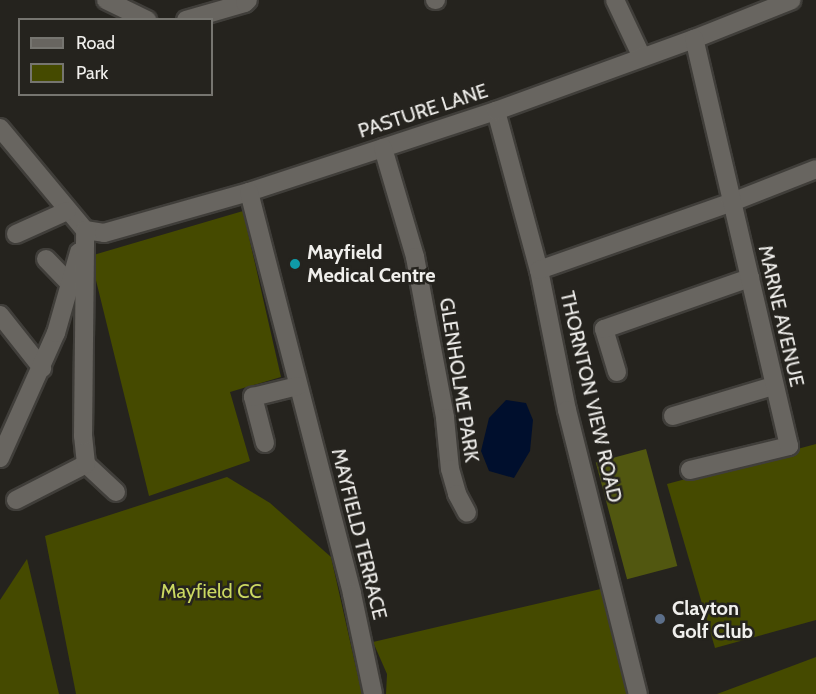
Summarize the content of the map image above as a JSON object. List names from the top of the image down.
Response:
{
  "streets": {
    "street": [
      "PASTURE LANE",
      "MARNE AVENUE",
      "GLENHOLME PARK",
      "THORNTON VIEW ROAD",
      "MAYFIELD TERRACE"
    ]
  },
  "crossings": [
    ["PASTURE LANE", "MARNE AVENUE"],
    ["PASTURE LANE", "GLENHOLME PARK"],
    ["PASTURE LANE", "THORNTON VIEW ROAD"],
    ["PASTURE LANE", "MAYFIELD TERRACE"]
  ],
  "parks": ["Mayfield CC"],
  "places": ["Mayfield Medical Centre", "Clayton Golf Club"],
  "legend": ["Road", "Park"]
}
